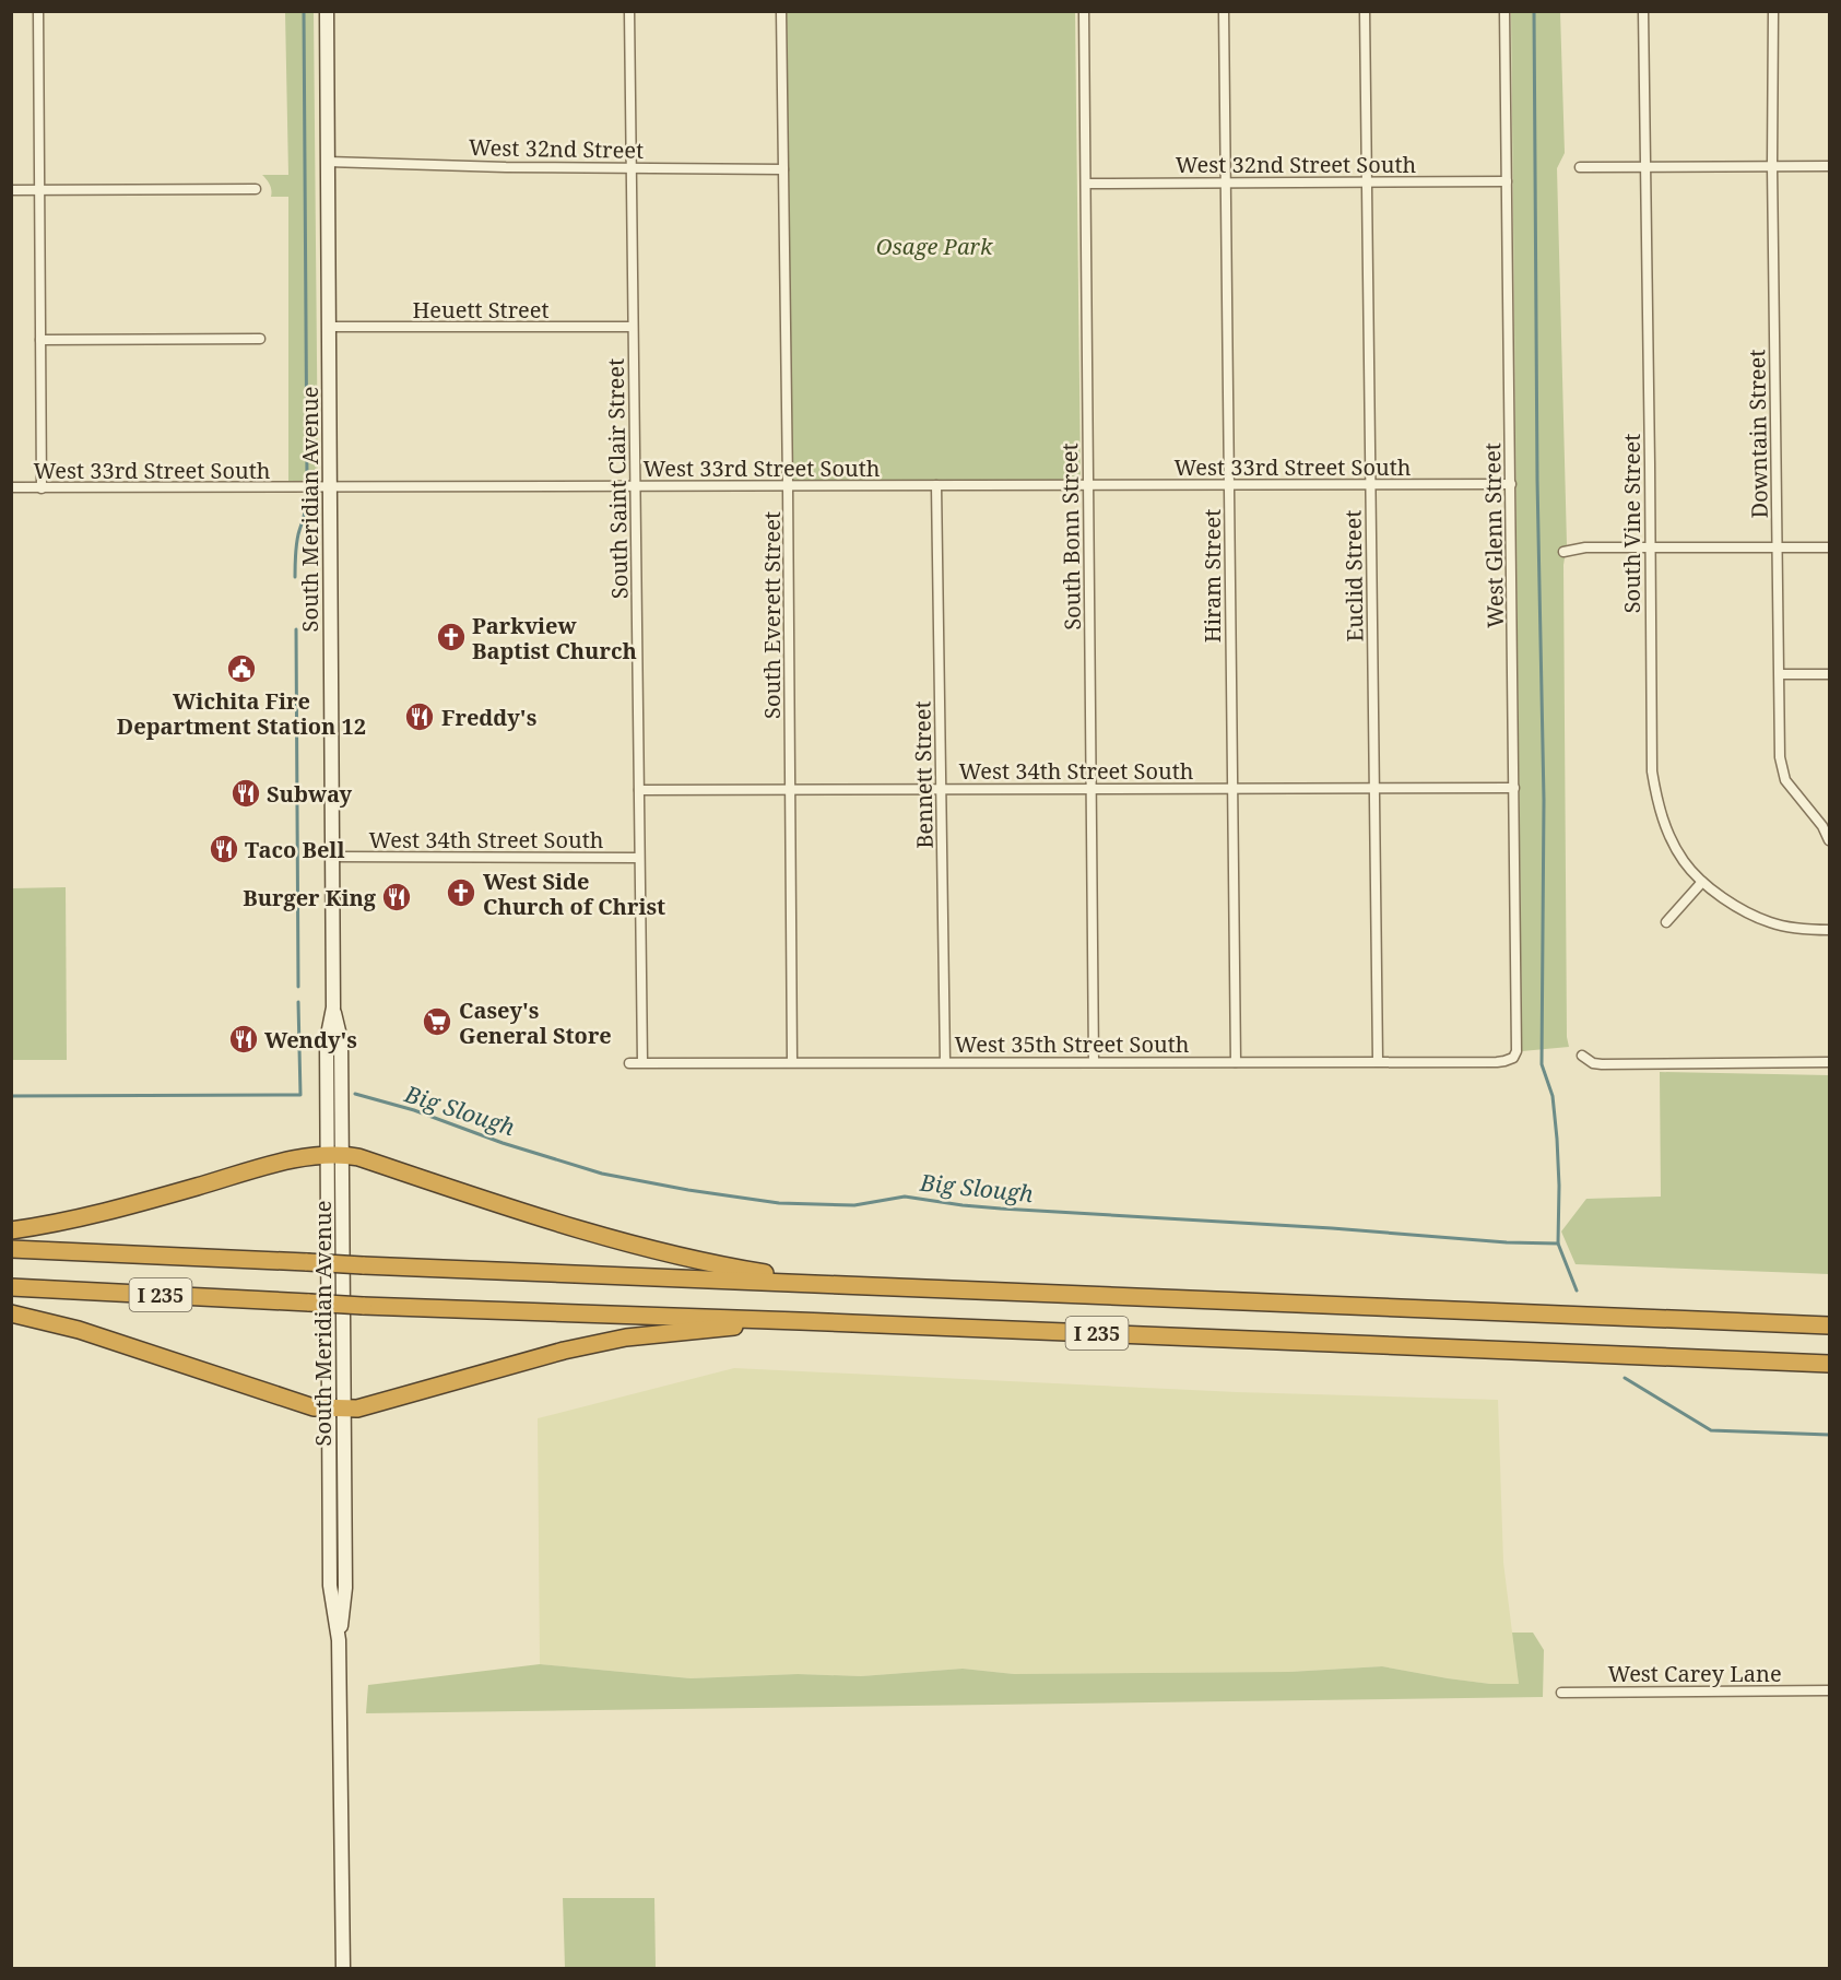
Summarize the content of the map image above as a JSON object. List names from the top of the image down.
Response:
{
  "streets": {
    "highway": ["I 235"],
    "main road": ["South Meridian Avenue"],
    "street": [
      "West 32nd Street",
      "West 32nd Street South",
      "Heuett Street",
      "Downtain Street",
      "West 33rd Street South",
      "South Saint Clair Street",
      "South Vine Street",
      "West Glenn Street",
      "South Bonn Street",
      "Hiram Street",
      "Euclid Street",
      "South Everett Street",
      "West 34th Street South",
      "Bennett Street",
      "West 35th Street South",
      "West Carey Lane"
    ]
  },
  "crossings": [
    ["West 32nd Street", "South Saint Clair Street"],
    ["West 32nd Street", "South Meridian Avenue"],
    ["West 32nd Street", "South Everett Street"],
    ["West 32nd Street South", "West Glenn Street"],
    ["West 32nd Street South", "South Bonn Street"],
    ["West 32nd Street South", "Hiram Street"],
    ["West 32nd Street South", "Euclid Street"],
    ["Heuett Street", "South Saint Clair Street"],
    ["Heuett Street", "South Meridian Avenue"],
    ["West 33rd Street South", "South Saint Clair Street"],
    ["West 33rd Street South", "South Meridian Avenue"],
    ["West 33rd Street South", "West Glenn Street"],
    ["West 33rd Street South", "South Bonn Street"],
    ["West 33rd Street South", "Hiram Street"],
    ["West 33rd Street South", "Euclid Street"],
    ["West 33rd Street South", "South Everett Street"],
    ["West 33rd Street South", "Bennett Street"],
    ["South Saint Clair Street", "West 34th Street South"],
    ["South Saint Clair Street", "West 35th Street South"],
    ["South Meridian Avenue", "West 34th Street South"],
    ["West Glenn Street", "West 34th Street South"],
    ["West Glenn Street", "West 35th Street South"],
    ["South Bonn Street", "West 34th Street South"],
    ["South Bonn Street", "West 35th Street South"],
    ["Hiram Street", "West 34th Street South"],
    ["Hiram Street", "West 35th Street South"],
    ["Euclid Street", "West 34th Street South"],
    ["Euclid Street", "West 35th Street South"],
    ["South Everett Street", "West 34th Street South"],
    ["South Everett Street", "West 35th Street South"],
    ["West 34th Street South", "Bennett Street"],
    ["Bennett Street", "West 35th Street South"]
  ],
  "water": ["Big Slough"],
  "parks": ["Osage Park"],
  "places": {
    "church": ["Parkview Baptist Church", "West Side Church of Christ"],
    "public building": ["Wichita Fire Department Station 12"],
    "restaurant": [
      "Freddy's",
      "Subway",
      "Taco Bell",
      "Burger King",
      "Wendy's"
    ],
    "supermarket": ["Casey's General Store"]
  }
}
